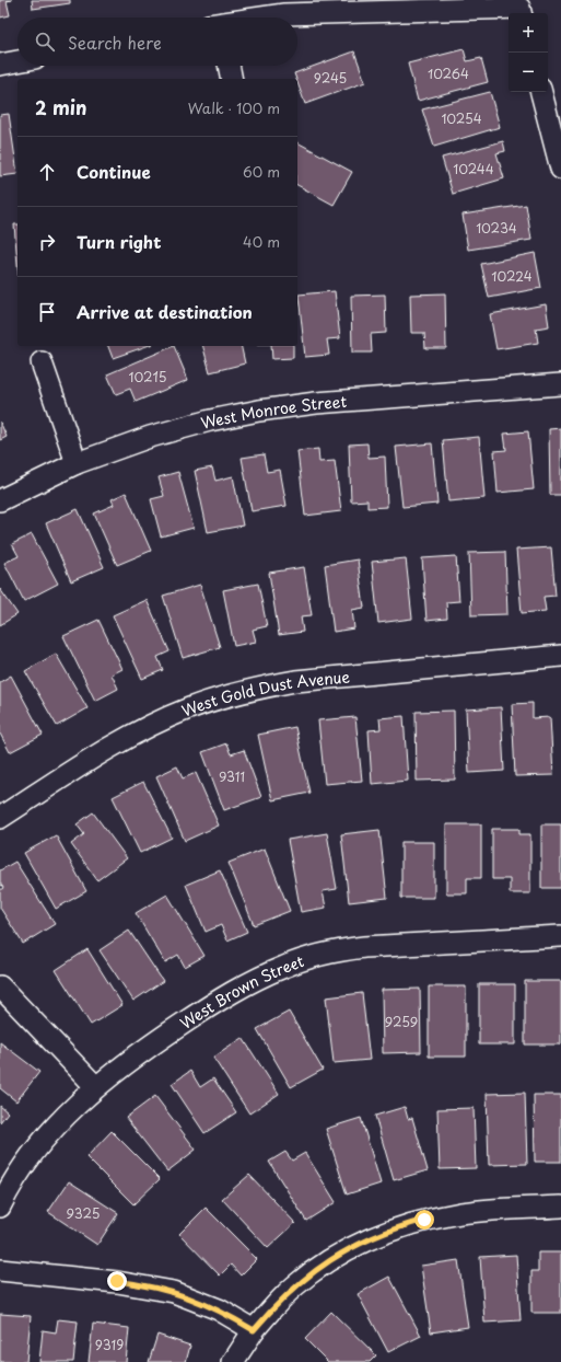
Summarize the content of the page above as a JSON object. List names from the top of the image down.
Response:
{
  "streets": {
    "street": ["West Monroe Street", "West Gold Dust Avenue", "West Brown Street"]
  },
  "house_numbers": [
    "10264",
    "9245",
    "10254",
    "10244",
    "10234",
    "10224",
    "10215",
    "9311",
    "9259",
    "9325",
    "9319"
  ],
  "page": {
    "map_buttons": ["+", "−"],
    "search": "Search here",
    "heading": ["2 min", "Walk · 100 m"],
    "list": [
      ["Continue", "60 m"],
      ["Turn right", "40 m"],
      "Arrive at destination"
    ]
  }
}
